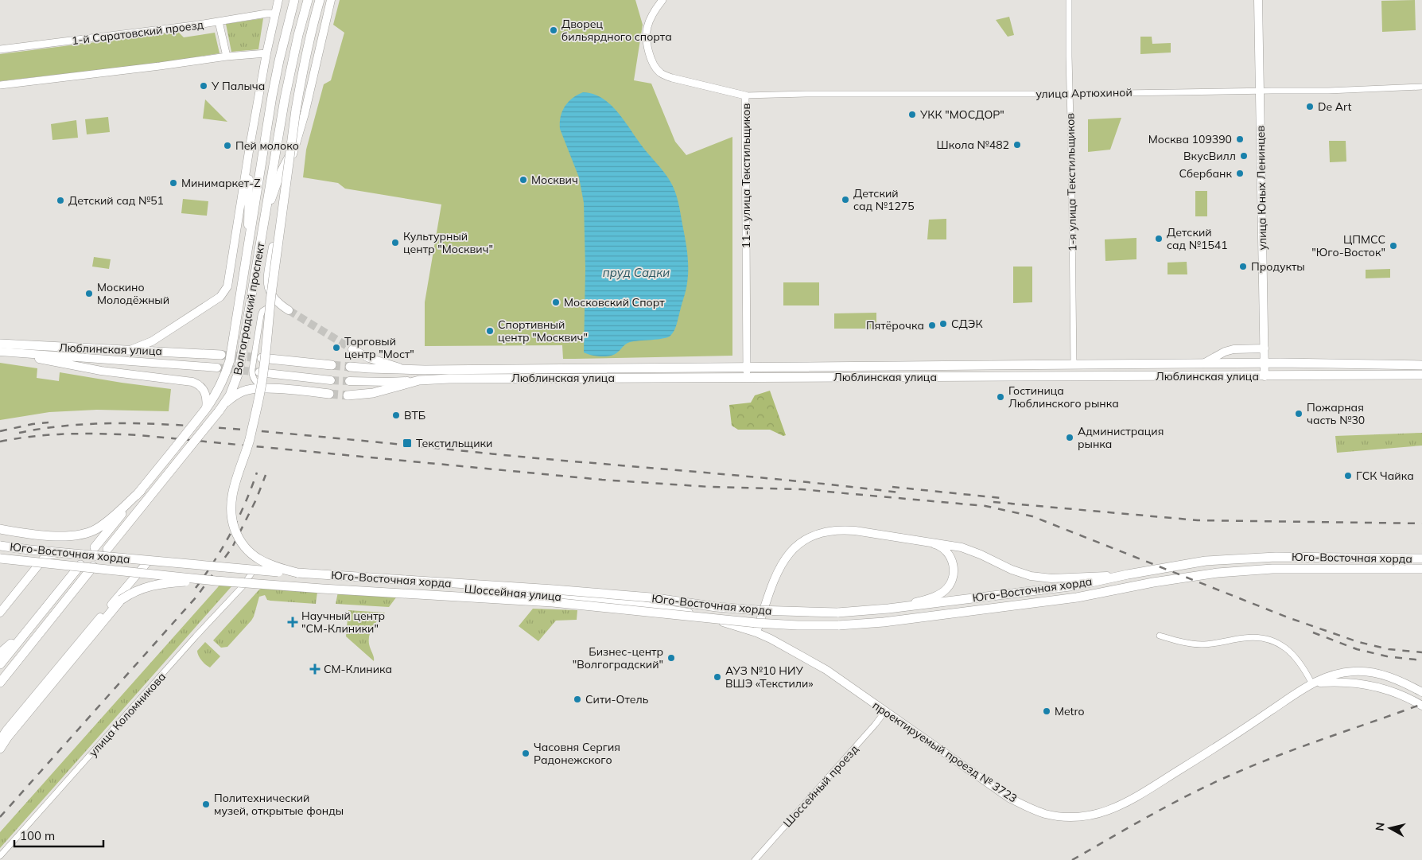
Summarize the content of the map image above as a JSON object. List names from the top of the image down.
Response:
{
  "streets": {
    "main road": [
      "улица Юных Ленинцев",
      "Волгоградский проспект",
      "Люблинская улица",
      "Юго-Восточная хорда",
      "Шоссейная улица",
      "проектируемый проезд № 3723"
    ],
    "street": [
      "1-й Саратовский проезд",
      "улица Артюхиной",
      "11-я улица Текстильщиков",
      "1-я улица Текстильщиков",
      "улица Коломникова",
      "Шоссейный проезд"
    ]
  },
  "crossings": [
    ["улица Артюхиной", "11-я улица Текстильщиков"],
    ["улица Артюхиной", "1-я улица Текстильщиков"],
    ["улица Артюхиной", "улица Юных Ленинцев"],
    ["11-я улица Текстильщиков", "Люблинская улица"],
    ["1-я улица Текстильщиков", "Люблинская улица"],
    ["улица Юных Ленинцев", "Люблинская улица"],
    ["Шоссейная улица", "улица Коломникова"],
    ["Шоссейная улица", "проектируемый проезд № 3723"],
    ["проектируемый проезд № 3723", "Шоссейный проезд"]
  ],
  "water": ["пруд Садки"],
  "places": {
    "other": [
      "Дворец бильярдного спорта",
      "У Палыча",
      "De Art",
      "УКК \"МОСДОР\"",
      "Москва 109390",
      "Школа №482",
      "Пей молоко",
      "ВкусВилл",
      "Сбербанк",
      "Москвич",
      "Минимаркет-Z",
      "Детский сад №1275",
      "Детский сад №51",
      "Детский сад №1541",
      "Культурный центр \"Москвич\"",
      "ЦПМСС \"Юго-Восток\"",
      "Продукты",
      "Москино Молодёжный",
      "Московский Спорт",
      "СДЭК",
      "Пятёрочка",
      "Спортивный центр \"Москвич\"",
      "Торговый центр \"Мост\"",
      "Гостиница Люблинского рынка",
      "Пожарная часть №30",
      "ВТБ",
      "Администрация рынка",
      "ГСК Чайка",
      "Бизнес-центр \"Волгоградский\"",
      "АУЗ №10 НИУ ВШЭ «Текстили»",
      "Сити-Отель",
      "Metro",
      "Часовня Сергия Радонежского",
      "Политехнический музей, открытые фонды"
    ],
    "transit": ["Текстильщики"],
    "health": ["Научный центр \"СМ-Клиники\"", "СМ-Клиника"]
  },
  "scale_bar": "100 m",
  "north": "left"
}
